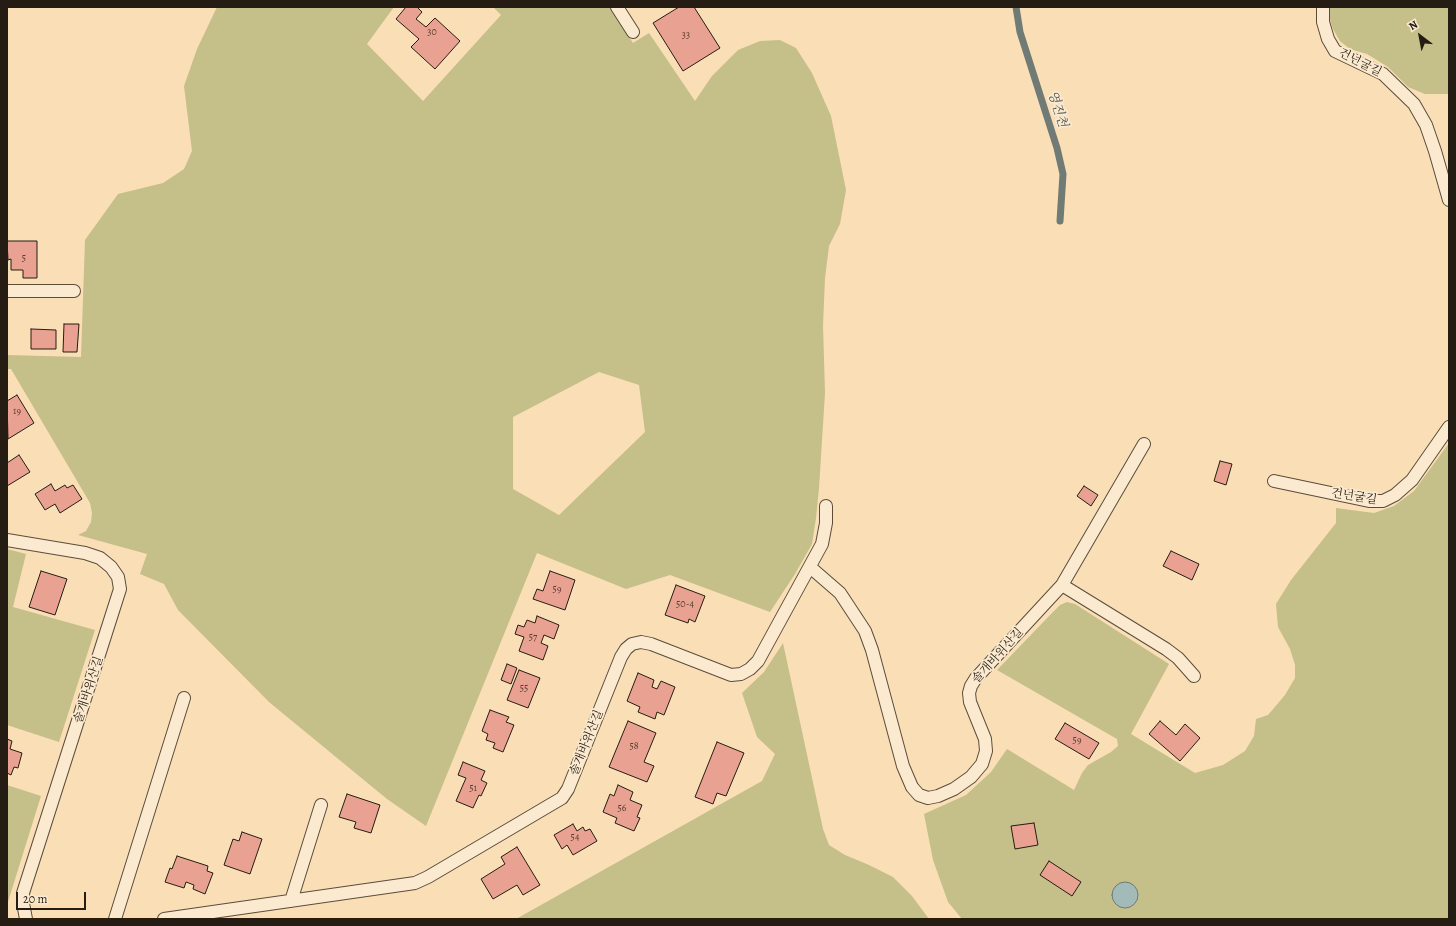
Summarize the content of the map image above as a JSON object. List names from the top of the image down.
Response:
{
  "streets": {
    "lane": ["건넌굴길", "솔개바위산길"]
  },
  "water": ["영진천"],
  "house_numbers": [
    "30",
    "33",
    "5",
    "19",
    "59",
    "50-4",
    "57",
    "55",
    "59",
    "58",
    "51",
    "56",
    "54"
  ],
  "scale_bar": "20 m",
  "north": "top left"
}
